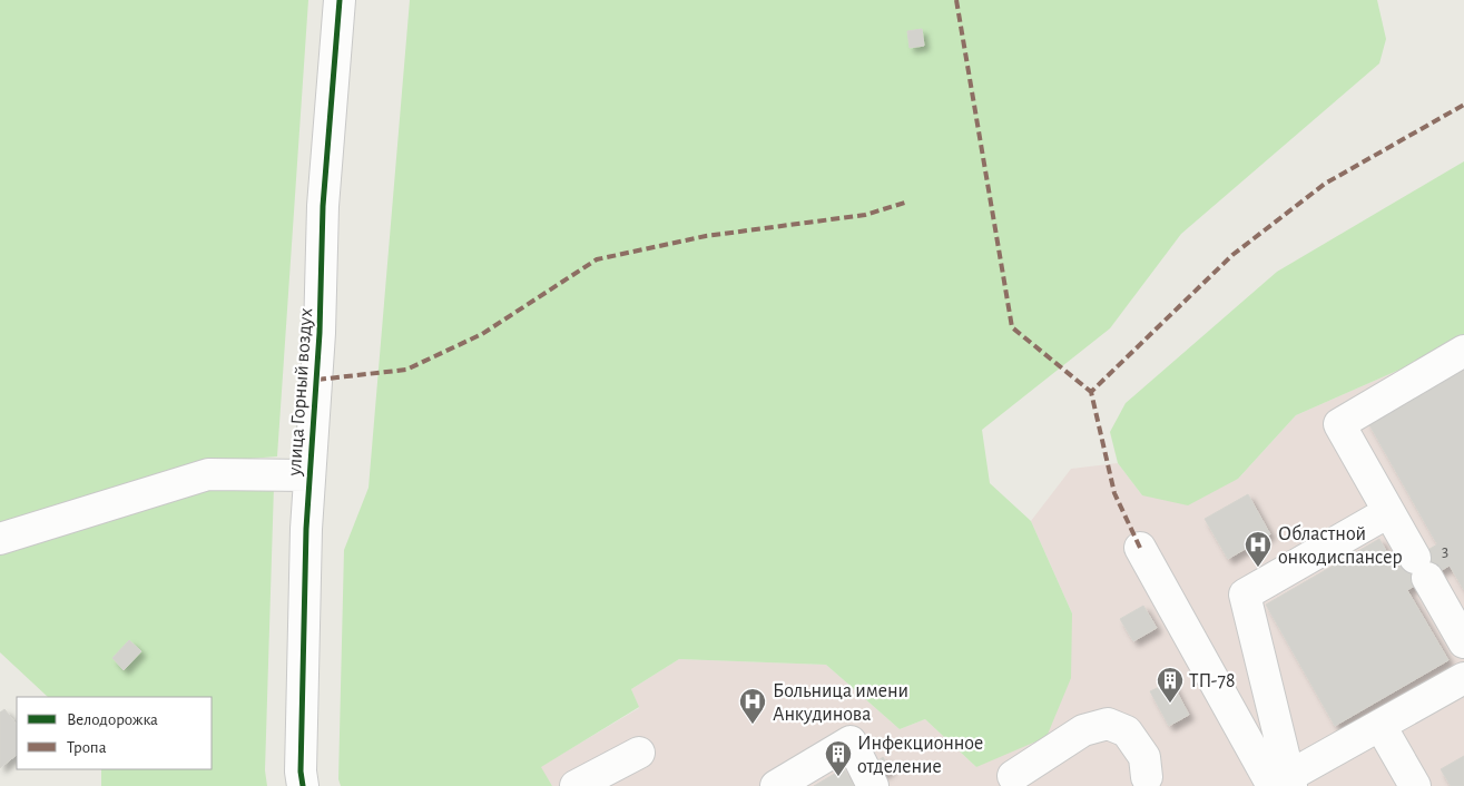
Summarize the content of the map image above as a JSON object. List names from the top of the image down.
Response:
{
  "streets": {
    "street": ["улица Горный воздух"]
  },
  "places": {
    "hospital": ["Областной онкодиспансер", "Больница имени Анкудинова"],
    "building": ["ТП-78", "Инфекционное отделение"]
  },
  "house_numbers": ["3"],
  "legend": ["Велодорожка", "Тропа"]
}
